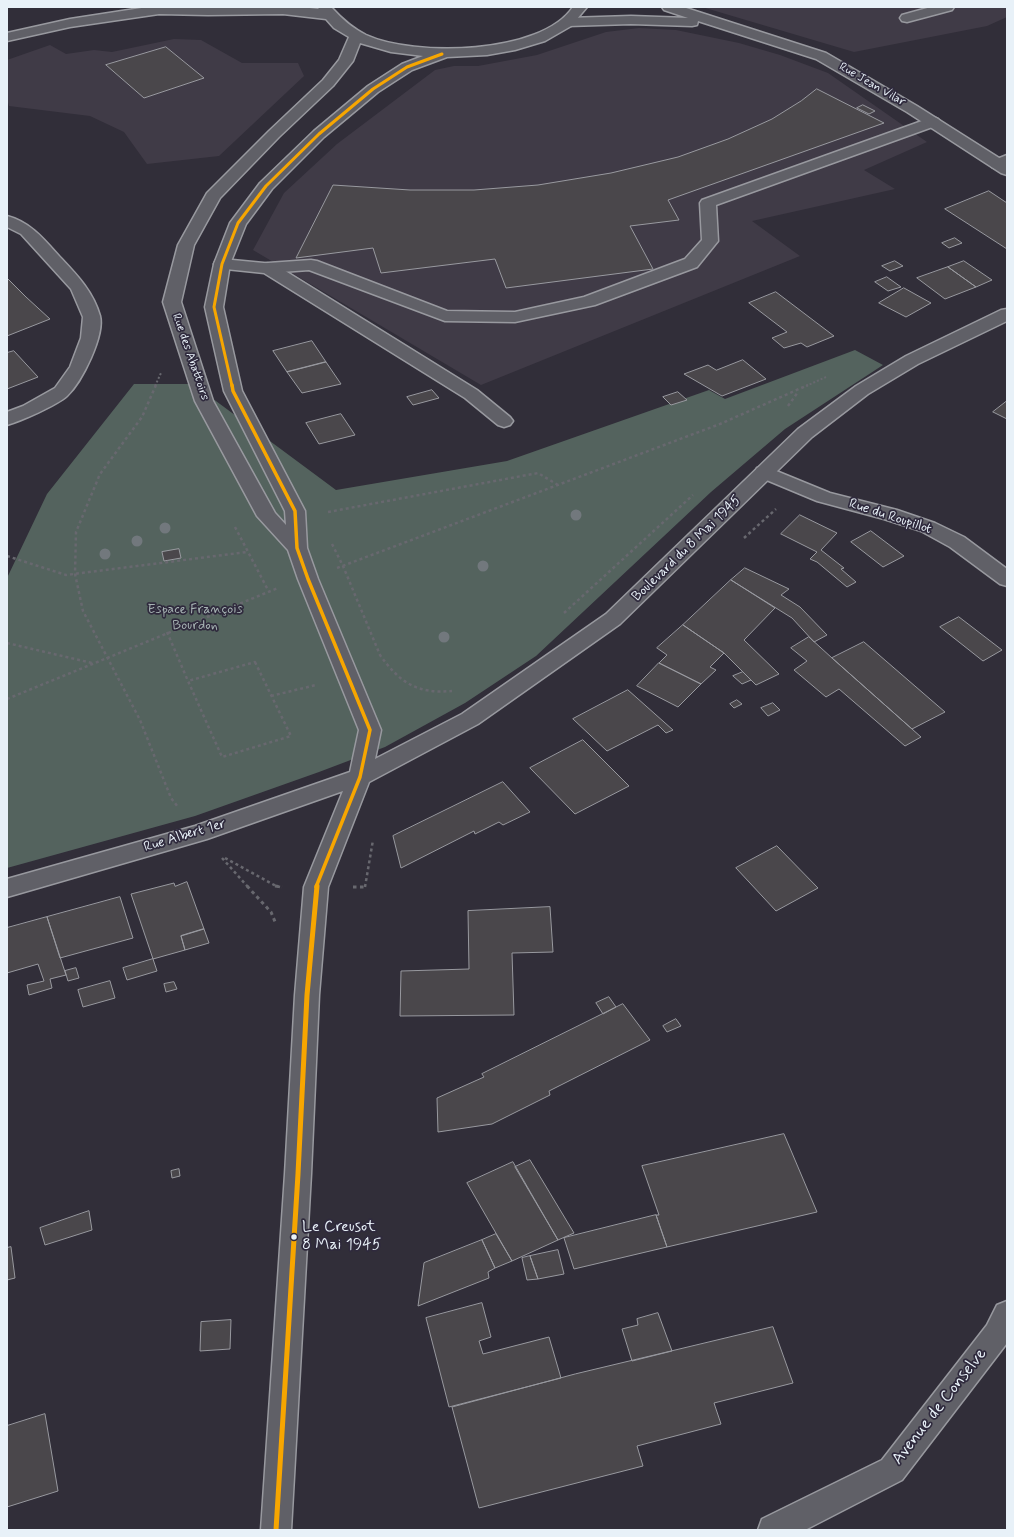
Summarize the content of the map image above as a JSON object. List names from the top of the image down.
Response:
{
  "streets": {
    "main road": [
      "Rue Jean Vilar",
      "Rue des Abattoirs",
      "Rue du Roupillot",
      "Boulevard du 8 Mai 1945",
      "Rue Albert 1er",
      "Avenue de Conselve"
    ]
  },
  "crossings": [
    ["Rue du Roupillot", "Boulevard du 8 Mai 1945"],
    ["Boulevard du 8 Mai 1945", "Rue Albert 1er"]
  ],
  "parks": ["Espace François Bourdon"],
  "places": ["Le Creusot 8 Mai 1945"]
}
